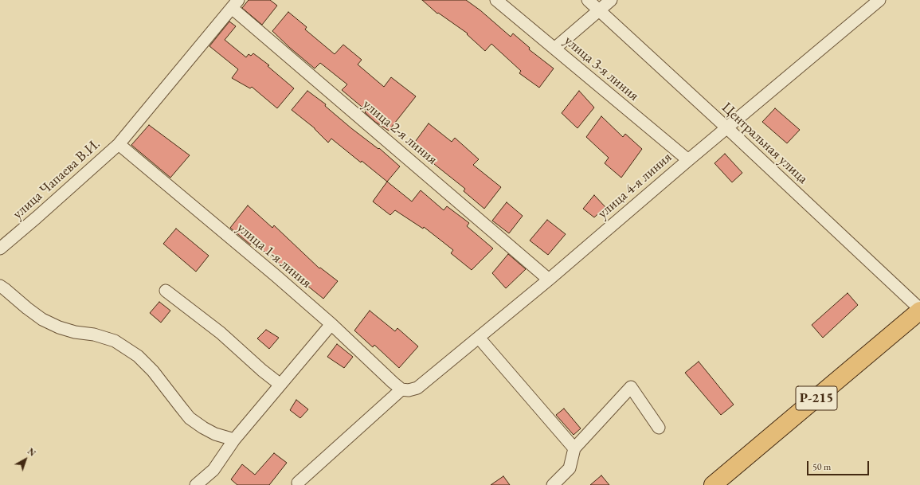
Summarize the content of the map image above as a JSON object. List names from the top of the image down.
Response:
{
  "streets": {
    "highway": ["Р-215"],
    "street": [
      "улица 3-я линия",
      "улица 2-я линия",
      "Центральная улица",
      "улица Чапаева В.И.",
      "улица 4-я линия",
      "улица 1-я линия"
    ]
  },
  "crossings": [
    ["улица 3-я линия", "улица 4-я линия"],
    ["улица 2-я линия", "улица Чапаева В.И."],
    ["улица 2-я линия", "улица 4-я линия"],
    ["Центральная улица", "улица 4-я линия"],
    ["Центральная улица", "Р-215"],
    ["улица Чапаева В.И.", "улица 1-я линия"],
    ["улица 4-я линия", "улица 1-я линия"]
  ],
  "scale_bar": "50 m",
  "north": "top right"
}
